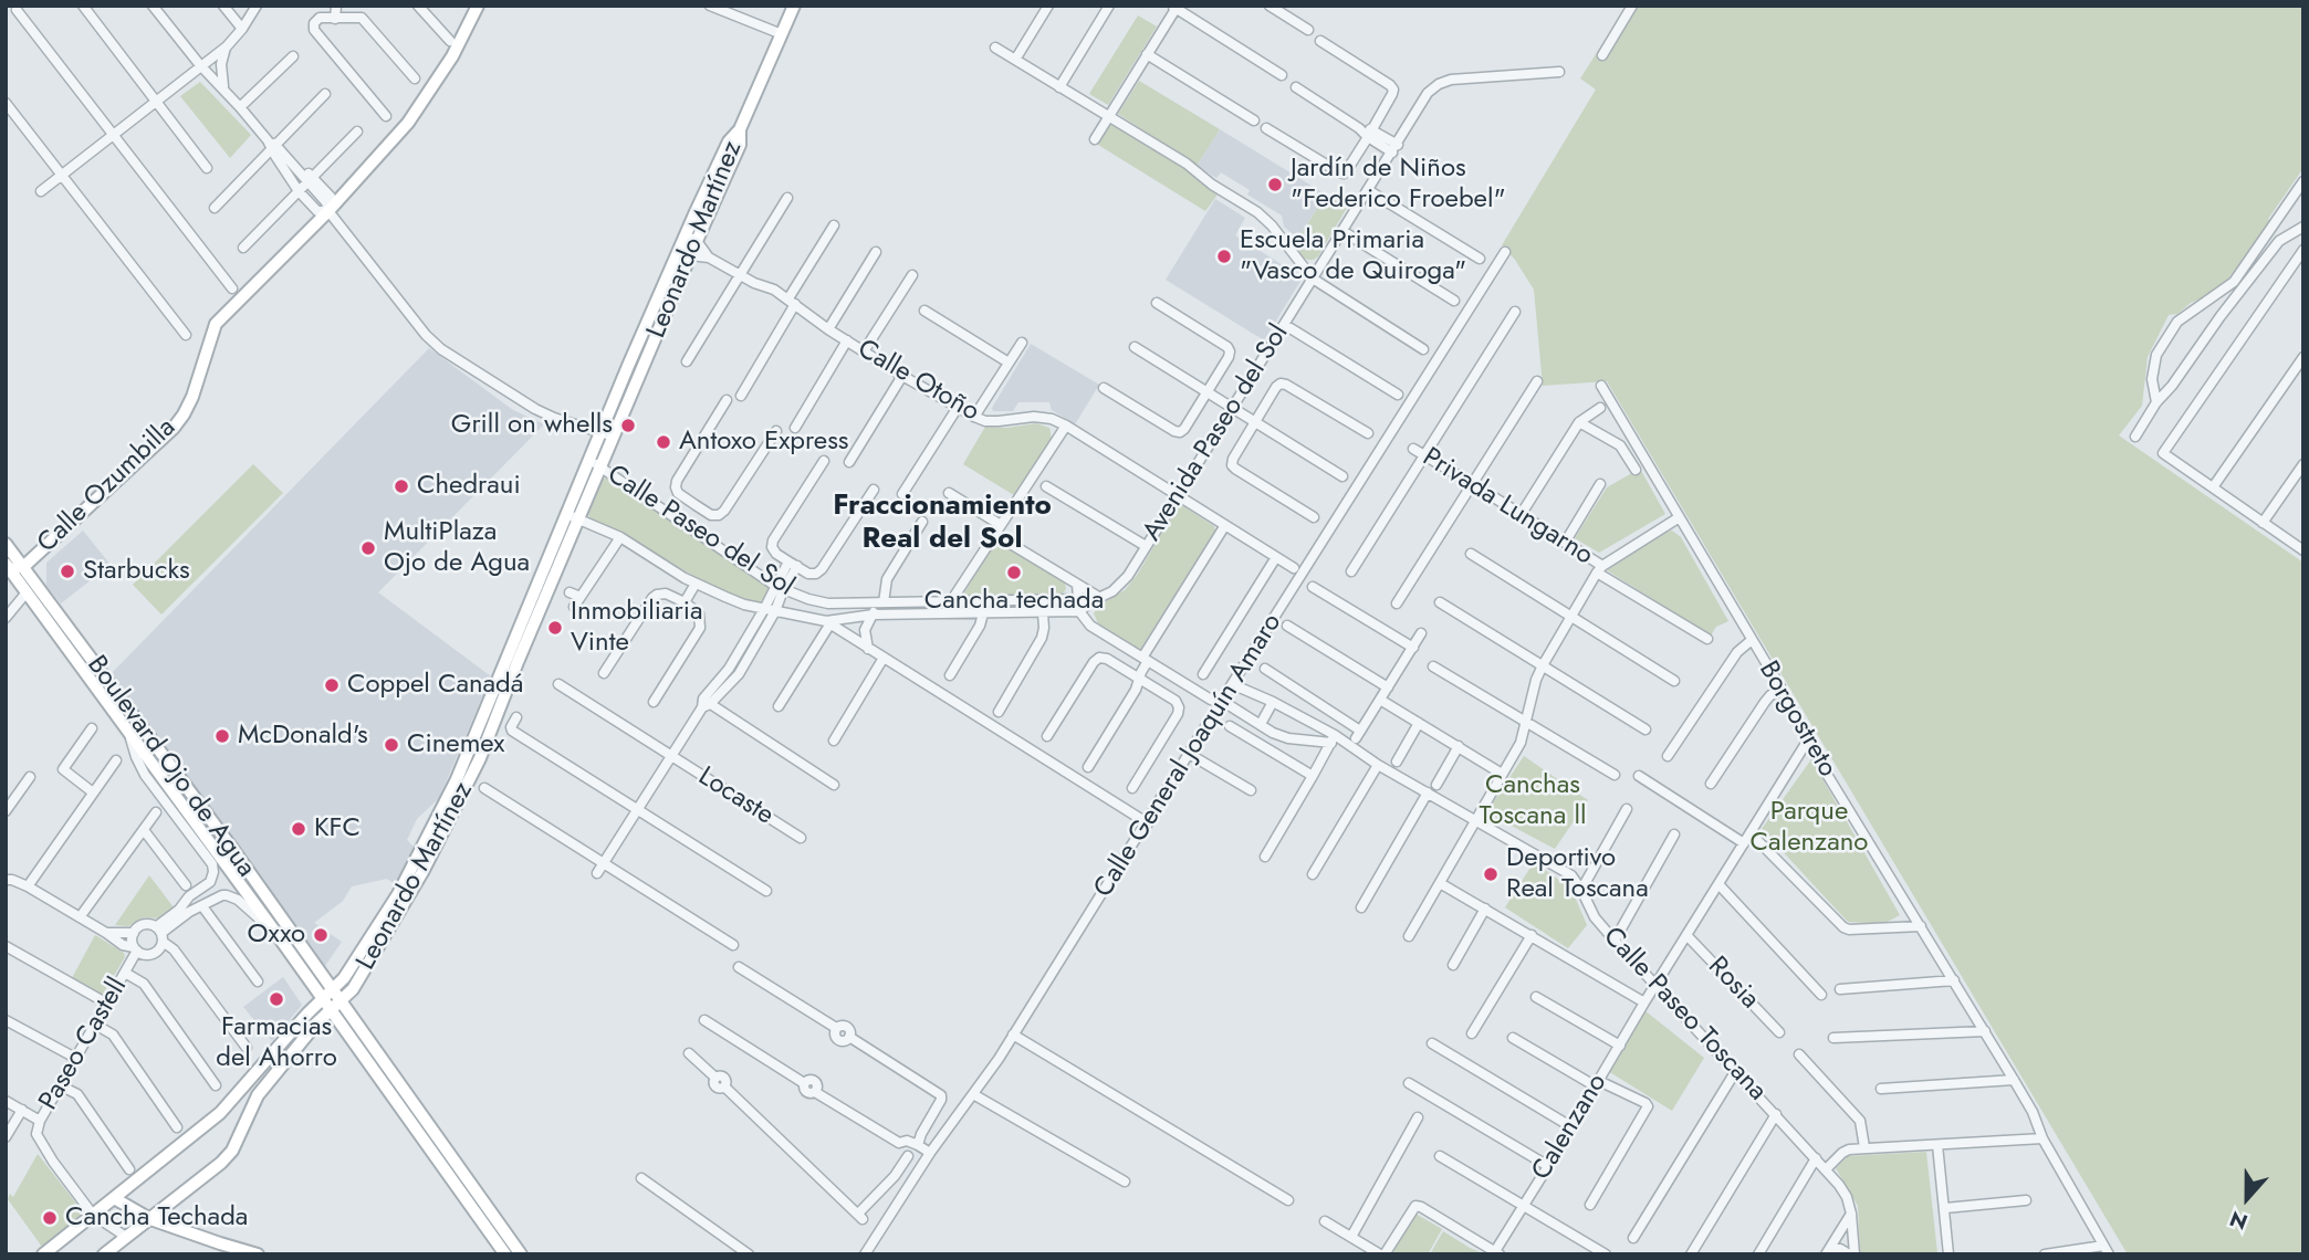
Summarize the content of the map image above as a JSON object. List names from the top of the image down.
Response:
{
  "streets": {
    "main road": ["Leonardo Martínez", "Calle Ozumbilla", "Boulevard Ojo de Agua"],
    "street": [
      "Calle Otoño",
      "Avenida Paseo del Sol",
      "Privada Lungarno",
      "Calle Paseo del Sol",
      "Borgostreto",
      "Calle General Joaquín Amaro",
      "Locaste",
      "Rosia",
      "Calle Paseo Toscana",
      "Paseo Castell",
      "Calenzano"
    ]
  },
  "crossings": [
    ["Leonardo Martínez", "Calle Otoño"],
    ["Leonardo Martínez", "Calle Paseo del Sol"],
    ["Leonardo Martínez", "Boulevard Ojo de Agua"],
    ["Calle Otoño", "Avenida Paseo del Sol"],
    ["Avenida Paseo del Sol", "Calle Paseo del Sol"],
    ["Calle Ozumbilla", "Boulevard Ojo de Agua"],
    ["Borgostreto", "Calenzano"],
    ["Calle General Joaquín Amaro", "Calle Paseo Toscana"],
    ["Rosia", "Calenzano"],
    ["Calle Paseo Toscana", "Calenzano"]
  ],
  "districts": ["Fraccionamiento Real del Sol"],
  "parks": ["Canchas Toscana ll", "Parque Calenzano"],
  "places": [
    "Jardín de Niños \"Federico Froebel\"",
    "Escuela Primaria \"Vasco de Quiroga\"",
    "Grill on whells",
    "Antoxo Express",
    "Chedraui",
    "MultiPlaza Ojo de Agua",
    "Starbucks",
    "Cancha techada",
    "Inmobiliaria Vinte",
    "Coppel Canadá",
    "McDonald's",
    "Cinemex",
    "KFC",
    "Deportivo Real Toscana",
    "Oxxo",
    "Farmacias del Ahorro",
    "Cancha Techada"
  ],
  "north": "bottom"
}
